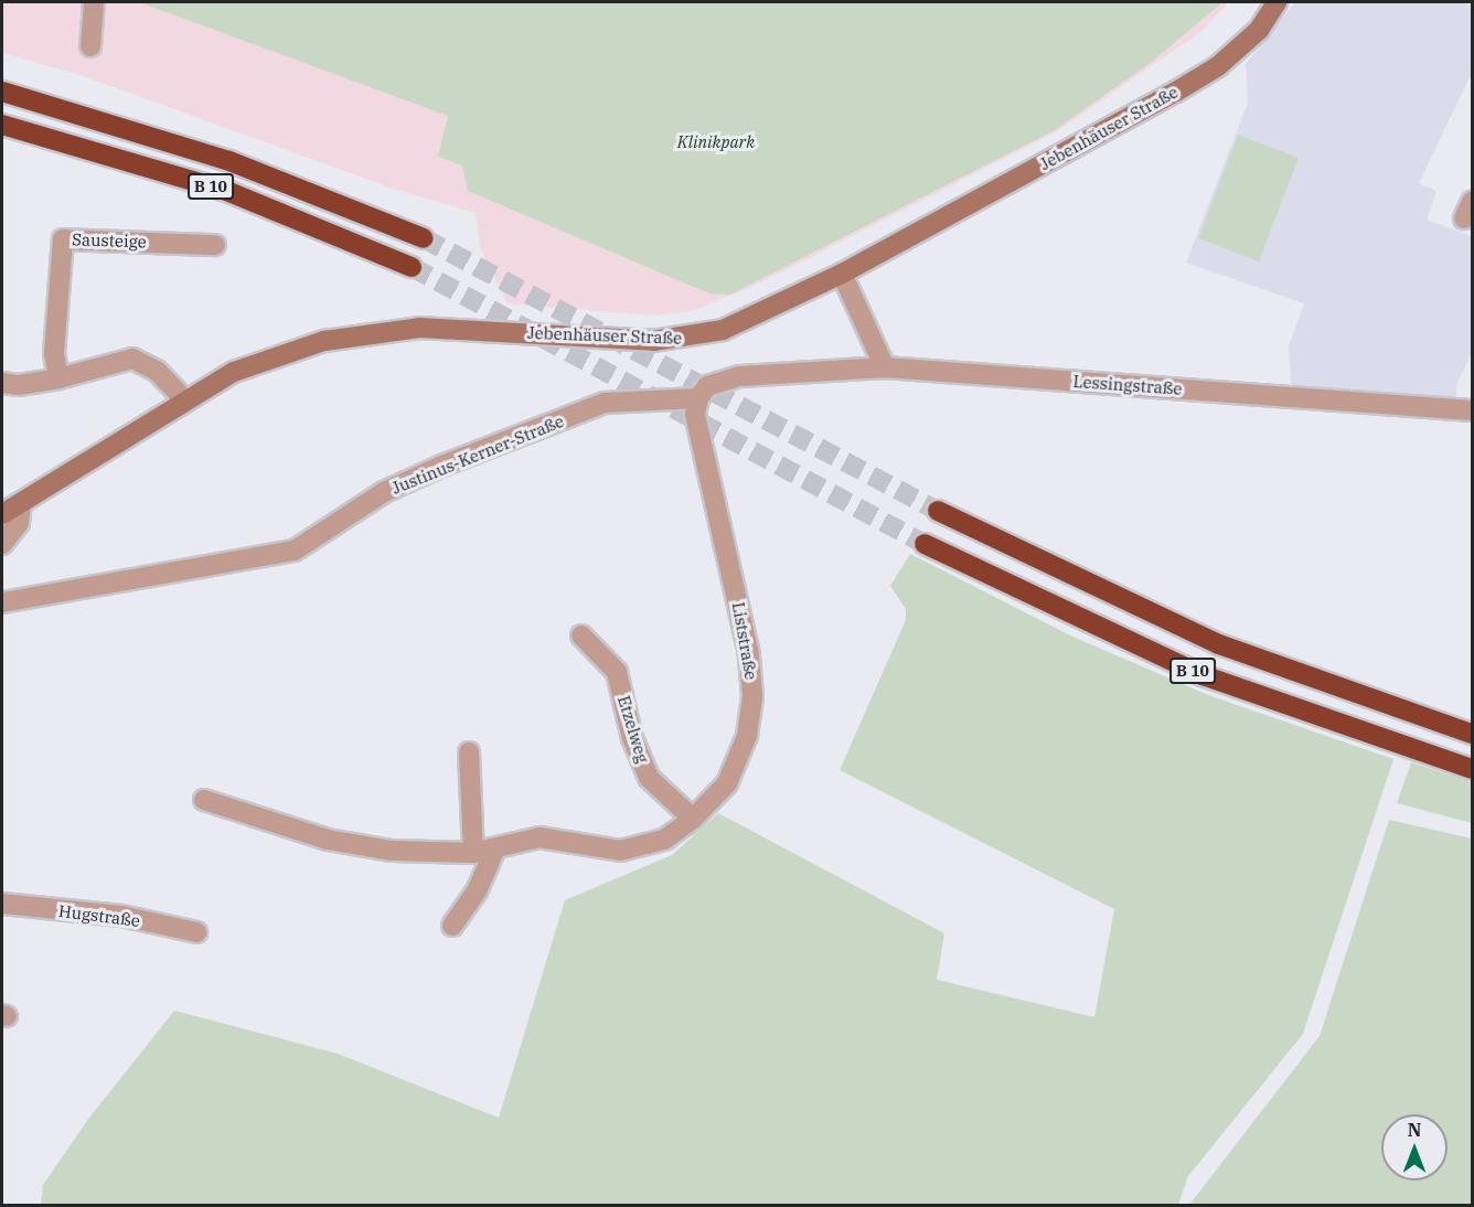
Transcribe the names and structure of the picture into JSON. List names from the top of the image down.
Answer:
{
  "streets": {
    "highway": ["B 10"],
    "main road": ["Jebenhäuser Straße"],
    "street": [
      "Sausteige",
      "Lessingstraße",
      "Justinus-Kerner-Straße",
      "Liststraße",
      "Etzelweg",
      "Hugstraße"
    ]
  },
  "crossings": [
    ["Lessingstraße", "Justinus-Kerner-Straße"],
    ["Justinus-Kerner-Straße", "Liststraße"],
    ["Liststraße", "Etzelweg"]
  ],
  "parks": ["Klinikpark"],
  "north": "top"
}
